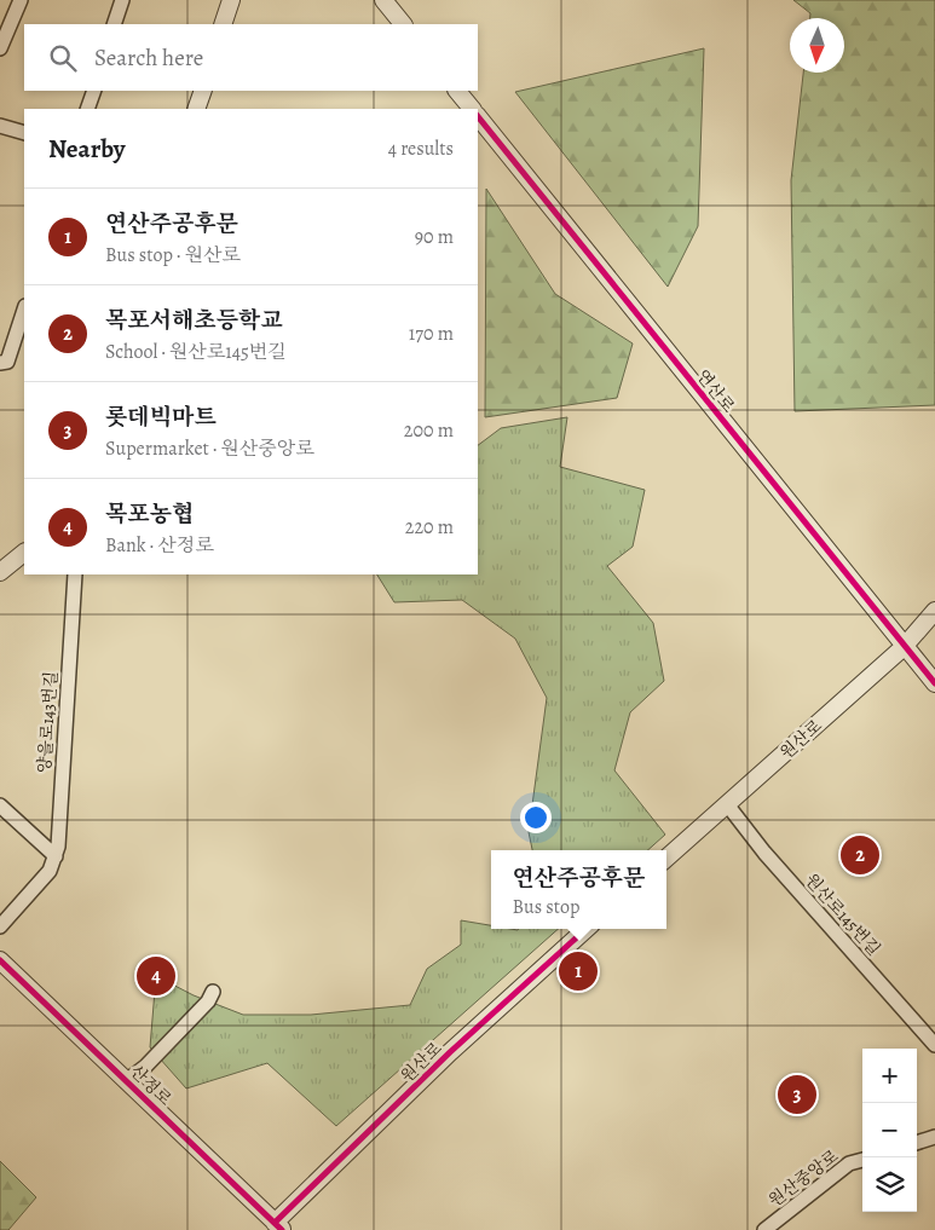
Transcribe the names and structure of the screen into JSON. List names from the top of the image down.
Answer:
{
  "streets": {
    "street": [
      "연산로",
      "양을로143번길",
      "원산로",
      "원산로145번길",
      "산정로",
      "원산중앙로"
    ]
  },
  "crossings": [
    ["연산로", "원산로"],
    ["원산로", "원산로145번길"],
    ["원산로", "산정로"]
  ],
  "north": "bottom",
  "page": {
    "search": "Search here",
    "heading": ["Nearby", "4 results"],
    "list": [
      {
        "mark": "1",
        "name": "연산주공후문",
        "note": "Bus stop · 원산로",
        "value": "90 m"
      },
      {
        "mark": "2",
        "name": "목포서해초등학교",
        "note": "School · 원산로145번길",
        "value": "170 m"
      },
      {
        "mark": "3",
        "name": "롯데빅마트",
        "note": "Supermarket · 원산중앙로",
        "value": "200 m"
      },
      {
        "mark": "4",
        "name": "목포농협",
        "note": "Bank · 산정로",
        "value": "220 m"
      }
    ],
    "pins": [
      "2",
      "1",
      "4",
      "3"
    ],
    "popup": ["연산주공후문", "Bus stop"],
    "map_buttons": ["+", "−"]
  }
}
